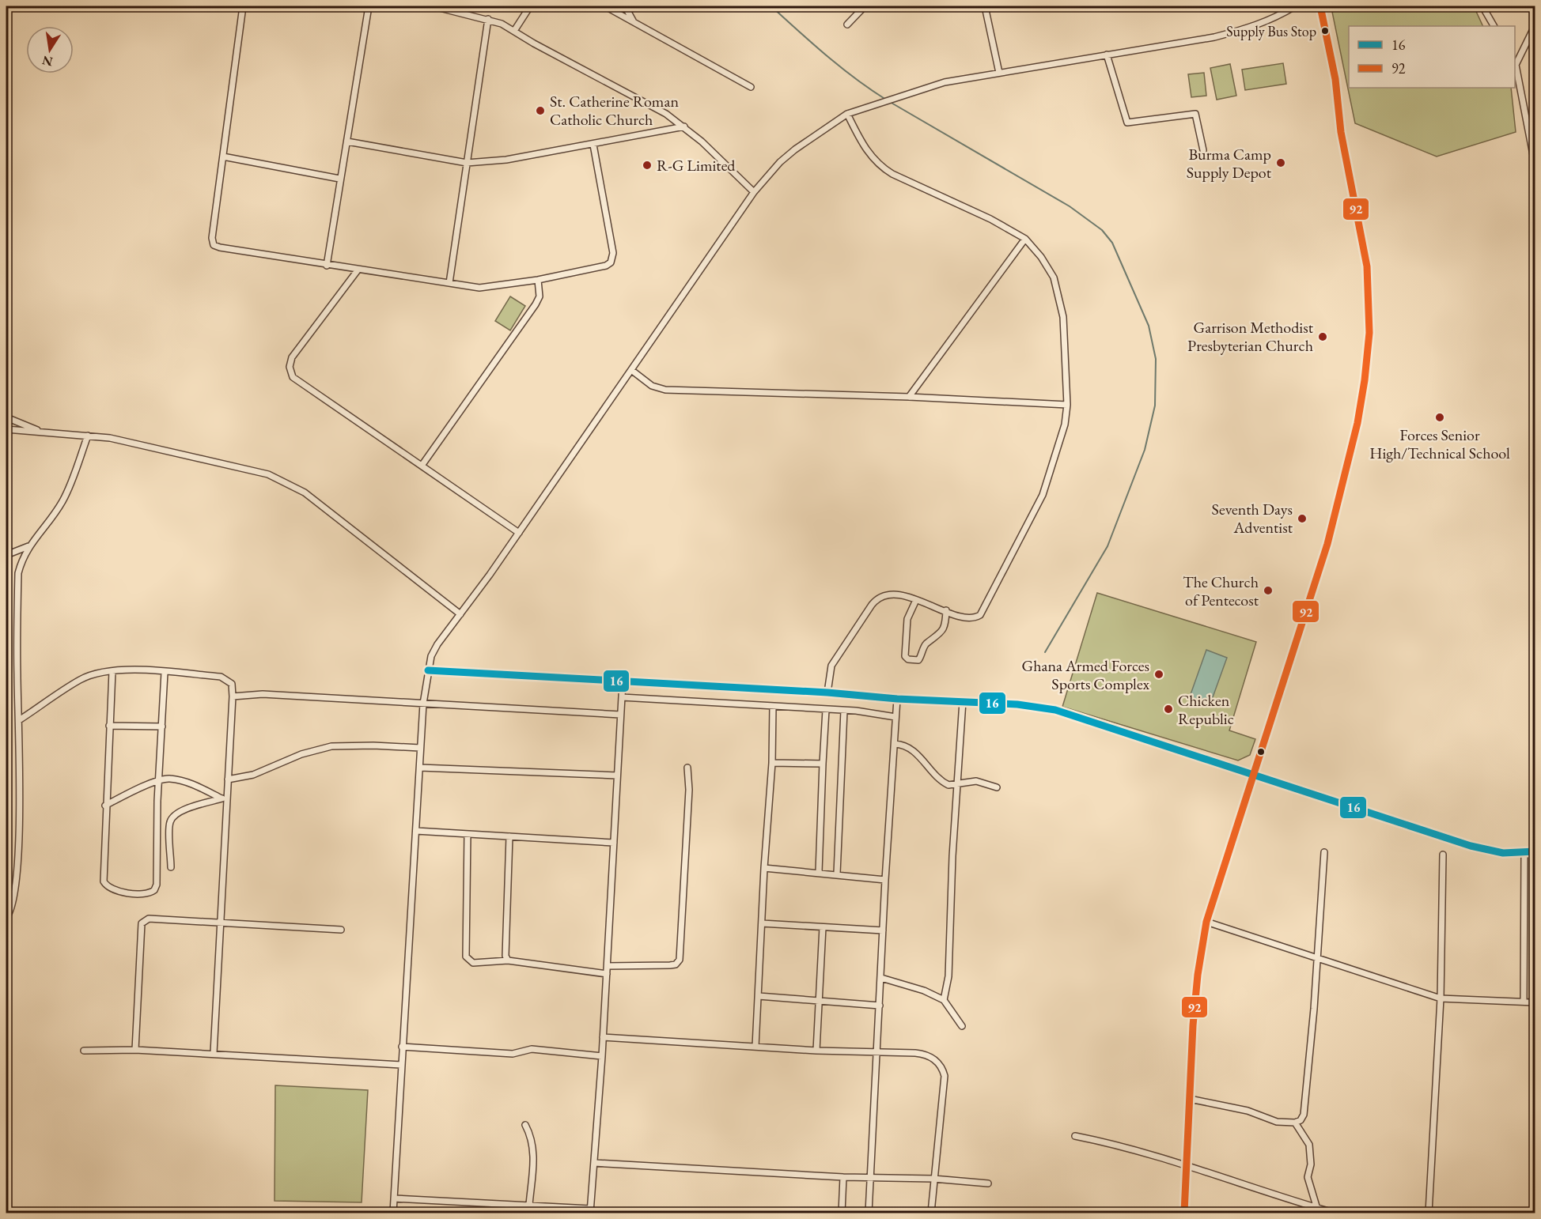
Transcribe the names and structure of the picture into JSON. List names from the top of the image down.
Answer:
{
  "places": [
    "Supply Bus Stop",
    "St. Catherine Roman Catholic Church",
    "Burma Camp Supply Depot",
    "R-G Limited",
    "Garrison Methodist Presbyterian Church",
    "Forces Senior High/Technical School",
    "Seventh Days Adventist",
    "The Church of Pentecost",
    "Ghana Armed Forces Sports Complex",
    "Chicken Republic"
  ],
  "lines": ["transit line 92", "transit line 16"],
  "legend": ["16", "92"],
  "north": "bottom"
}
